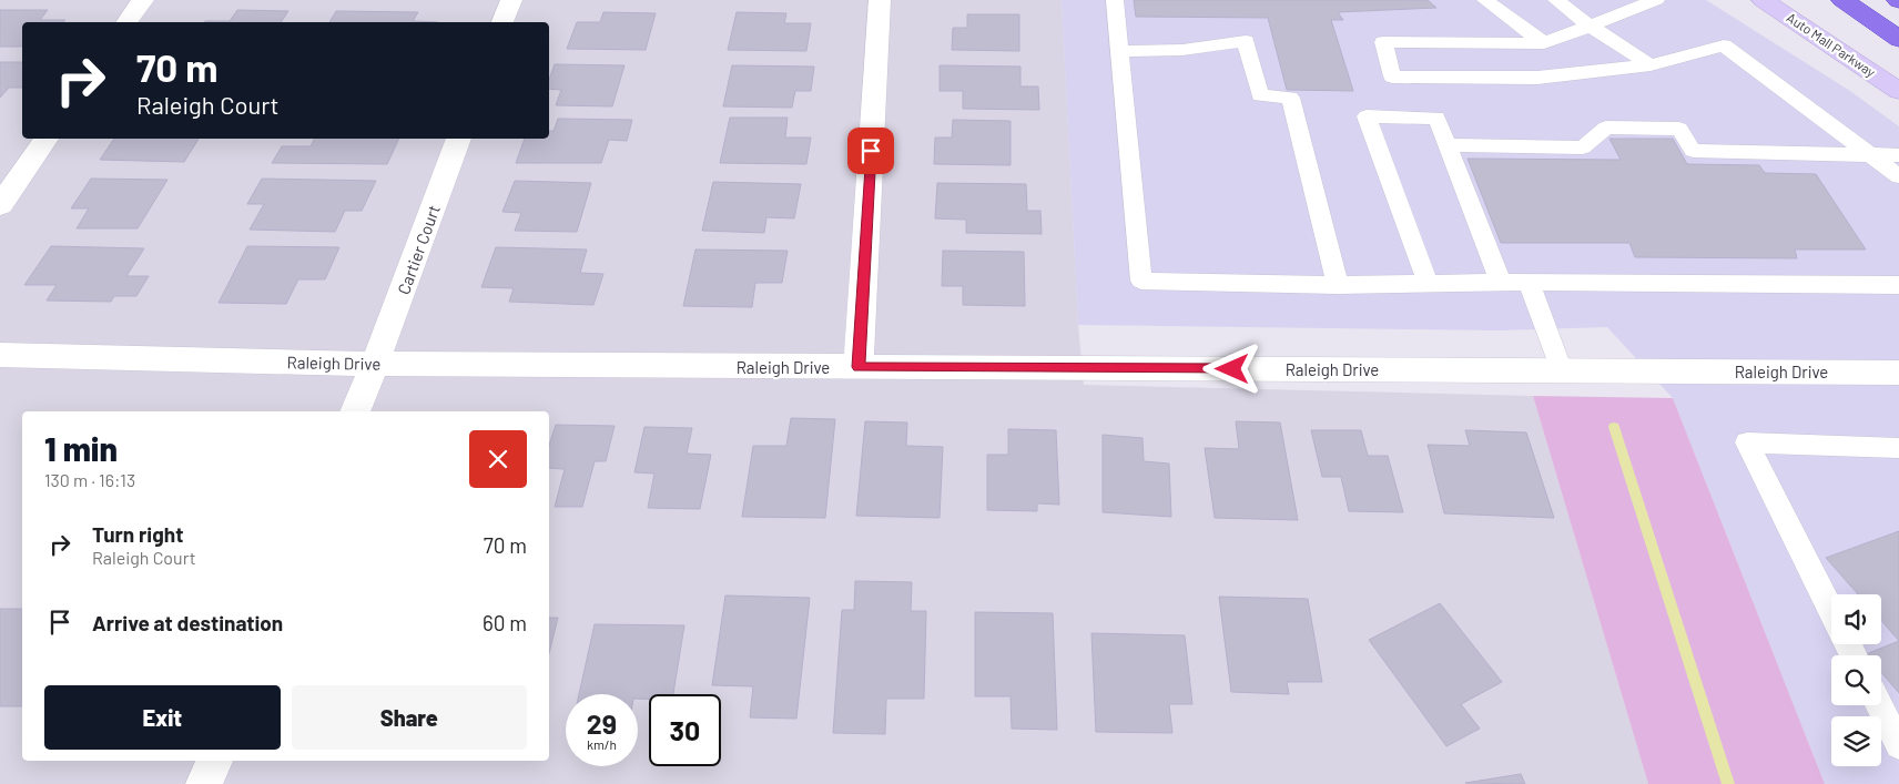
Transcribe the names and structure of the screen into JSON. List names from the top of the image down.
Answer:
{
  "streets": {
    "street": ["Auto Mall Parkway", "Cartier Court", "Raleigh Drive"]
  },
  "crossings": [
    ["Cartier Court", "Raleigh Drive"]
  ],
  "page": {
    "turn": ["70 m", "Raleigh Court"],
    "heading": ["1 min", "130 m · 16:13"],
    "list": [
      {
        "name": "Turn right",
        "note": "Raleigh Court",
        "value": "70 m"
      },
      {
        "name": "Arrive at destination",
        "value": "60 m"
      }
    ],
    "buttons": ["Exit", "Share"],
    "speed": "29 km/h",
    "limit": "30"
  }
}
